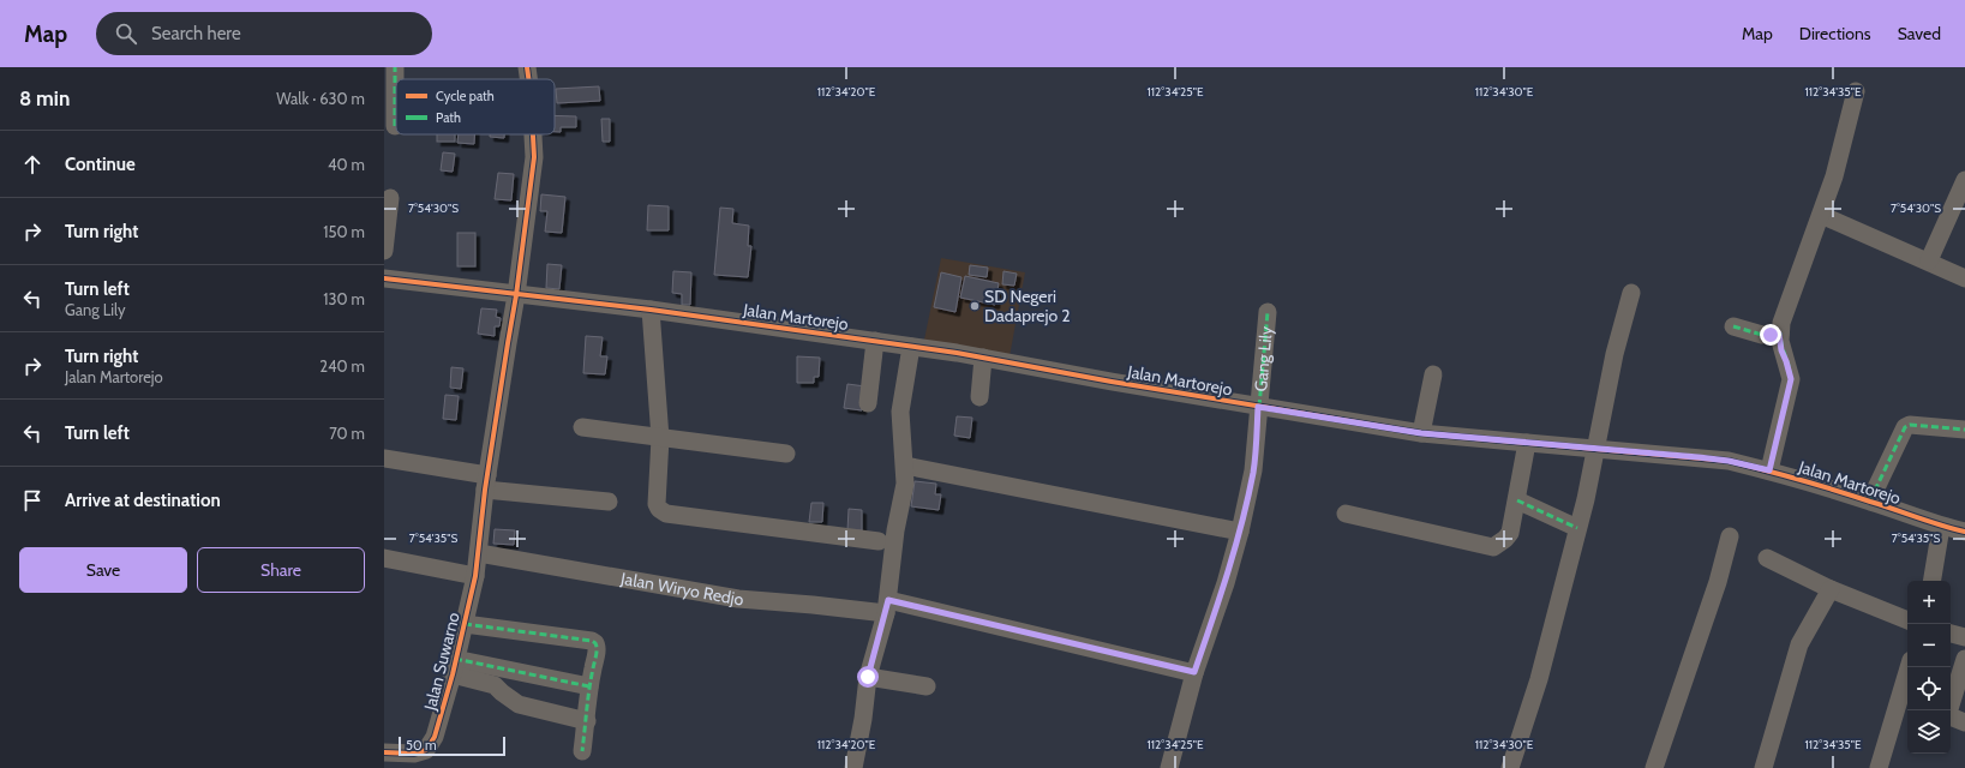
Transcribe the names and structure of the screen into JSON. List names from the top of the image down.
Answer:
{
  "streets": {
    "street": [
      "Jalan Martorejo",
      "Gang Lily",
      "Jalan Wiryo Redjo",
      "Jalan Suwarno"
    ]
  },
  "crossings": [
    ["Jalan Martorejo", "Gang Lily"],
    ["Jalan Martorejo", "Jalan Suwarno"],
    ["Gang Lily", "Jalan Wiryo Redjo"],
    ["Jalan Wiryo Redjo", "Jalan Suwarno"]
  ],
  "places": ["SD Negeri Dadaprejo 2"],
  "legend": ["Cycle path", "Path"],
  "scale_bar": "50 m",
  "page": {
    "header": "Map",
    "search": "Search here",
    "nav": ["Map", "Directions", "Saved"],
    "heading": ["8 min", "Walk · 630 m"],
    "list": [
      ["Continue", "40 m"],
      ["Turn right", "150 m"],
      ["Turn left", "Gang Lily", "130 m"],
      ["Turn right", "Jalan Martorejo", "240 m"],
      ["Turn left", "70 m"],
      "Arrive at destination"
    ],
    "buttons": ["Save", "Share"],
    "map_buttons": ["+", "−"],
    "scale": "50 m"
  },
  "coordinates": [
    "112°34'20\"E",
    "112°34'25\"E",
    "112°34'30\"E",
    "112°34'35\"E",
    "7°54'30\"S",
    "7°54'35\"S"
  ]
}
